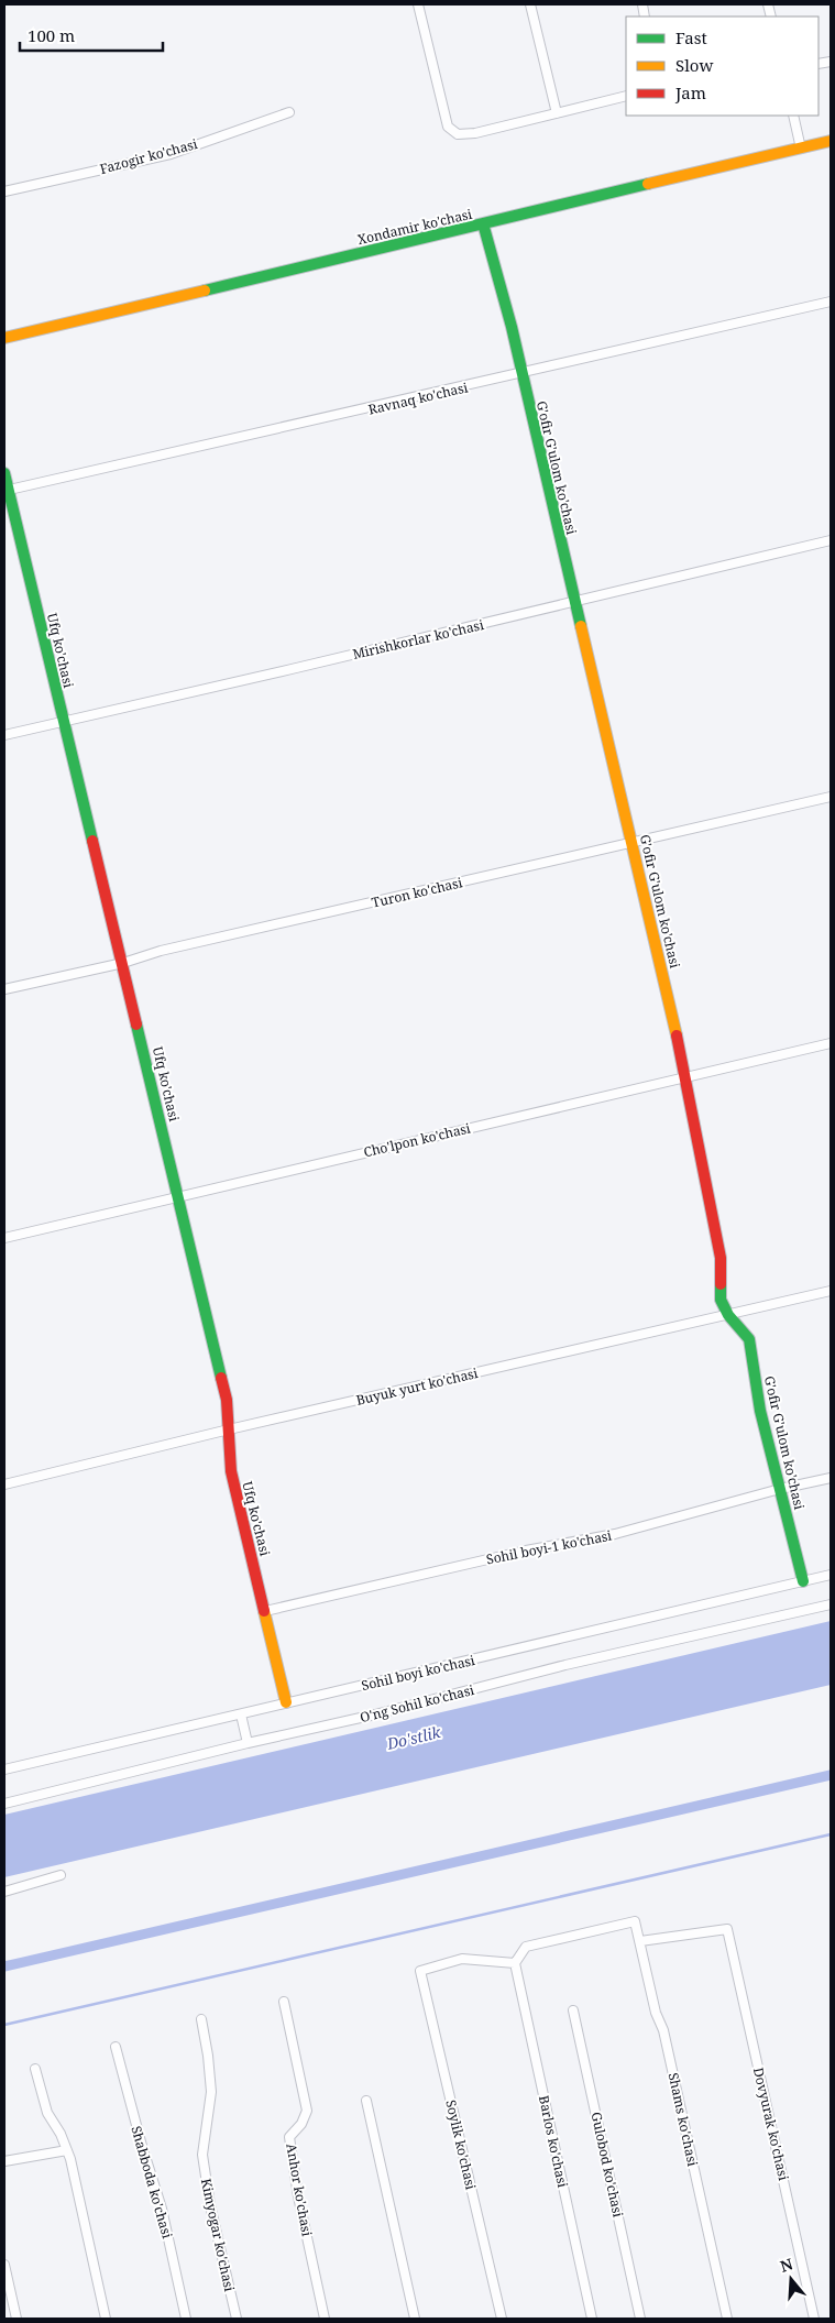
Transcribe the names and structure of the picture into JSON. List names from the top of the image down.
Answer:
{
  "streets": {
    "street": [
      "Fazogir ko'chasi",
      "Xondamir ko'chasi",
      "Ravnaq ko'chasi",
      "G'ofir G'ulom ko'chasi",
      "Mirishkorlar ko'chasi",
      "Ufq ko'chasi",
      "Turon ko'chasi",
      "Cho'lpon ko'chasi",
      "Buyuk yurt ko'chasi",
      "Sohil boyi-1 ko'chasi",
      "Sohil boyi ko'chasi",
      "O'ng Sohil ko'chasi",
      "Shams ko'chasi",
      "Dovyurak ko'chasi",
      "Barlos ko'chasi",
      "Soylik ko'chasi",
      "Gulobod ko'chasi",
      "Shabboda ko'chasi",
      "Anhor ko'chasi",
      "Kimyogar ko'chasi"
    ]
  },
  "crossings": [
    ["Xondamir ko'chasi", "G'ofir G'ulom ko'chasi"],
    ["Ravnaq ko'chasi", "G'ofir G'ulom ko'chasi"],
    ["Ravnaq ko'chasi", "Ufq ko'chasi"],
    ["G'ofir G'ulom ko'chasi", "Mirishkorlar ko'chasi"],
    ["G'ofir G'ulom ko'chasi", "Turon ko'chasi"],
    ["G'ofir G'ulom ko'chasi", "Cho'lpon ko'chasi"],
    ["G'ofir G'ulom ko'chasi", "Buyuk yurt ko'chasi"],
    ["G'ofir G'ulom ko'chasi", "Sohil boyi-1 ko'chasi"],
    ["G'ofir G'ulom ko'chasi", "Sohil boyi ko'chasi"],
    ["Mirishkorlar ko'chasi", "Ufq ko'chasi"],
    ["Ufq ko'chasi", "Turon ko'chasi"],
    ["Ufq ko'chasi", "Cho'lpon ko'chasi"],
    ["Ufq ko'chasi", "Buyuk yurt ko'chasi"],
    ["Ufq ko'chasi", "Sohil boyi-1 ko'chasi"],
    ["Ufq ko'chasi", "Sohil boyi ko'chasi"],
    ["Shams ko'chasi", "Dovyurak ko'chasi"],
    ["Shams ko'chasi", "Barlos ko'chasi"],
    ["Shams ko'chasi", "Soylik ko'chasi"],
    ["Barlos ko'chasi", "Soylik ko'chasi"]
  ],
  "water": ["Do'stlik"],
  "legend": ["Fast", "Slow", "Jam"],
  "scale_bar": "100 m",
  "north": "top"
}
